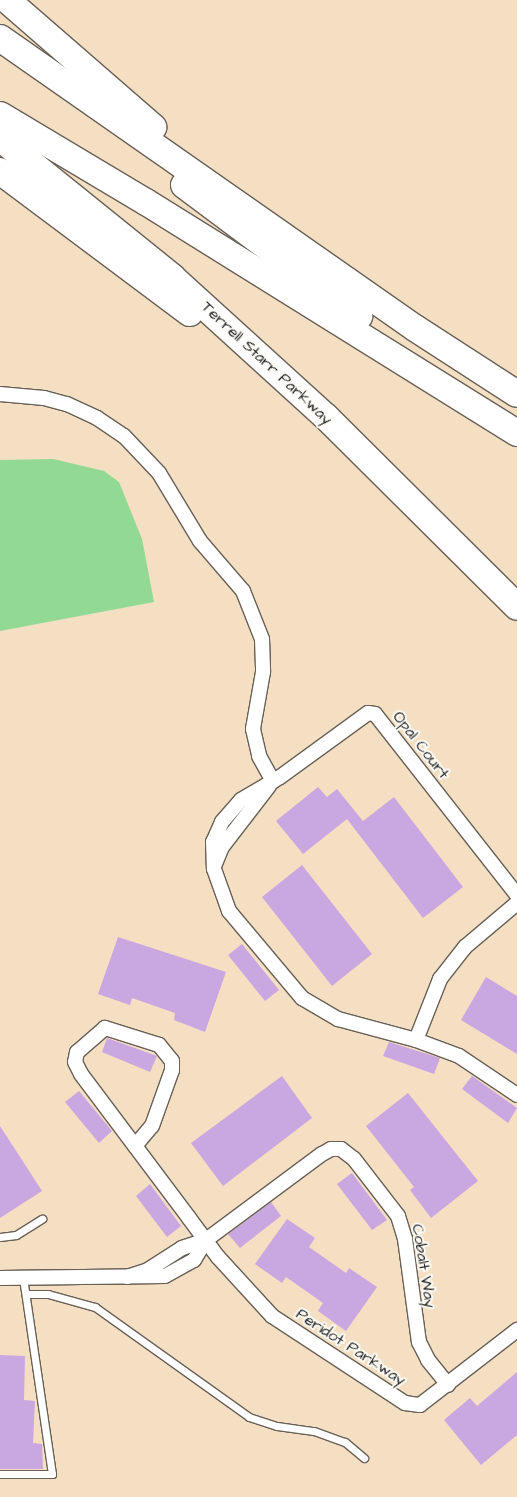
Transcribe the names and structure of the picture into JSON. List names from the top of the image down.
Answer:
{
  "streets": {
    "highway": ["Terrell Starr Parkway"],
    "street": ["Opal Court", "Cobalt Way", "Peridot Parkway"]
  },
  "crossings": [
    ["Cobalt Way", "Peridot Parkway"]
  ]
}
